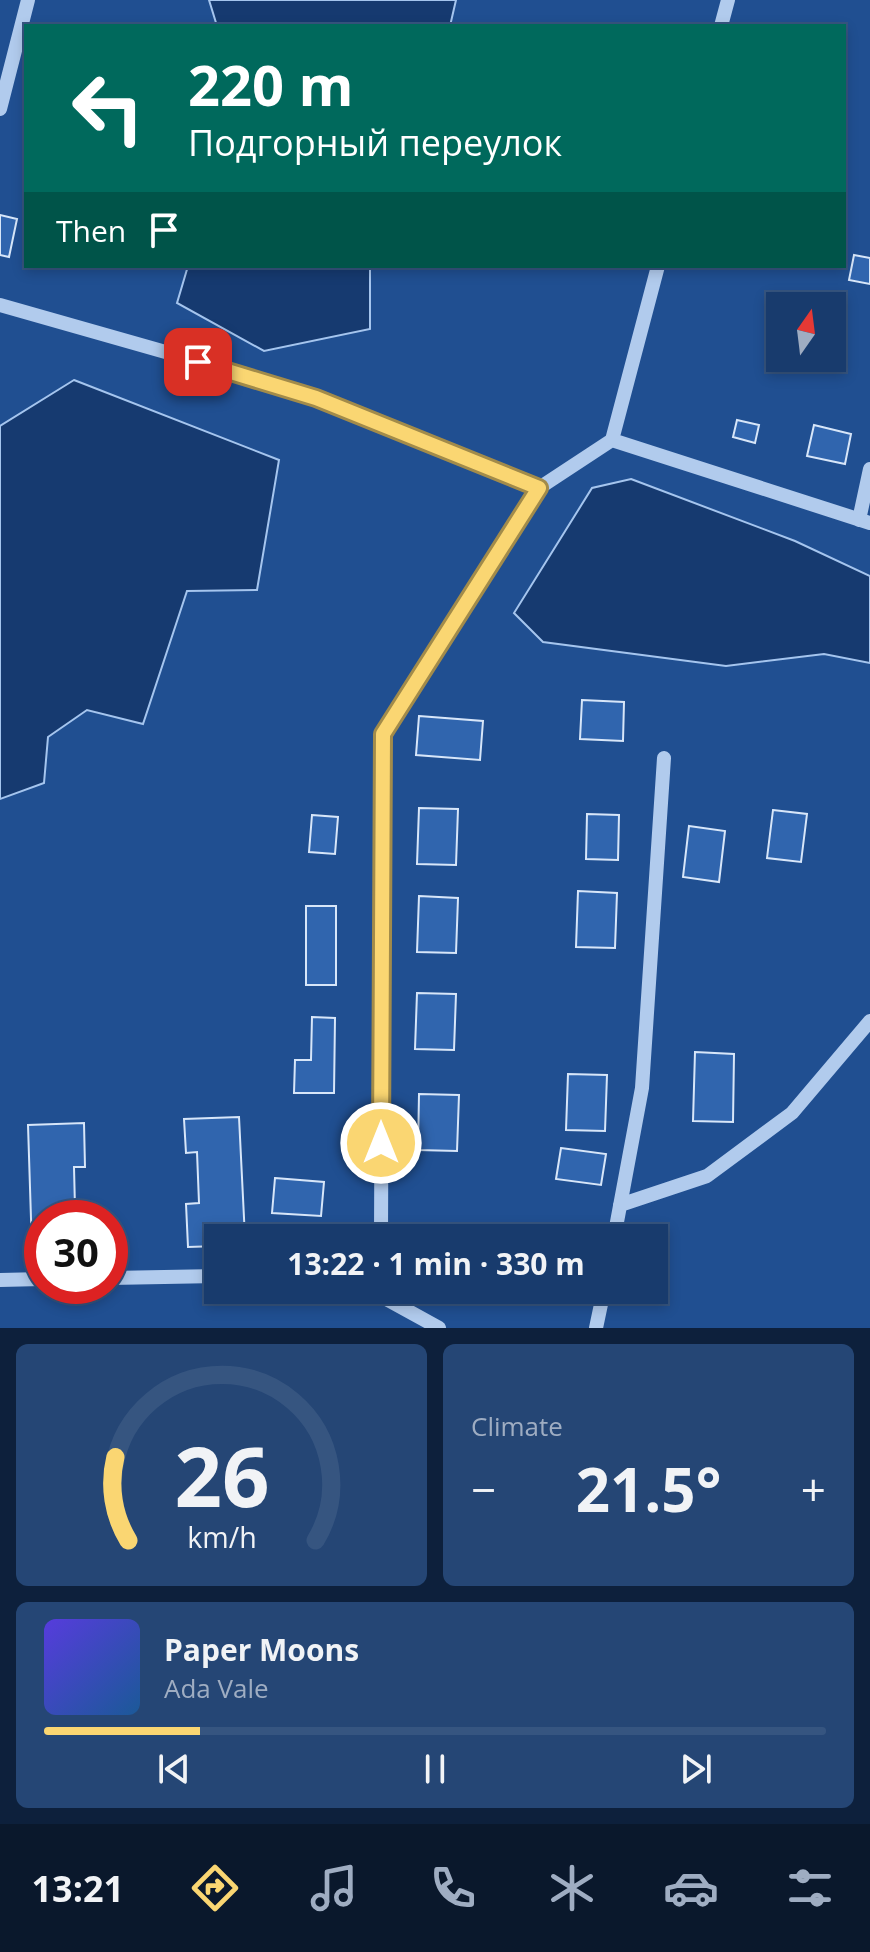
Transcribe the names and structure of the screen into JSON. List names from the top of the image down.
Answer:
{
  "north": "top",
  "page": {
    "turn": ["220 m", "Подгорный переулок"],
    "then": "Then",
    "limit": "30",
    "trip": "13:22 · 1 min · 330 m",
    "tile": "Climate",
    "heat": ["−", "21.5°", "+"],
    "song": ["Paper Moons", "Ada Vale"],
    "tabs": "13:21",
    "gauge": ["26", "km/h"]
  }
}
